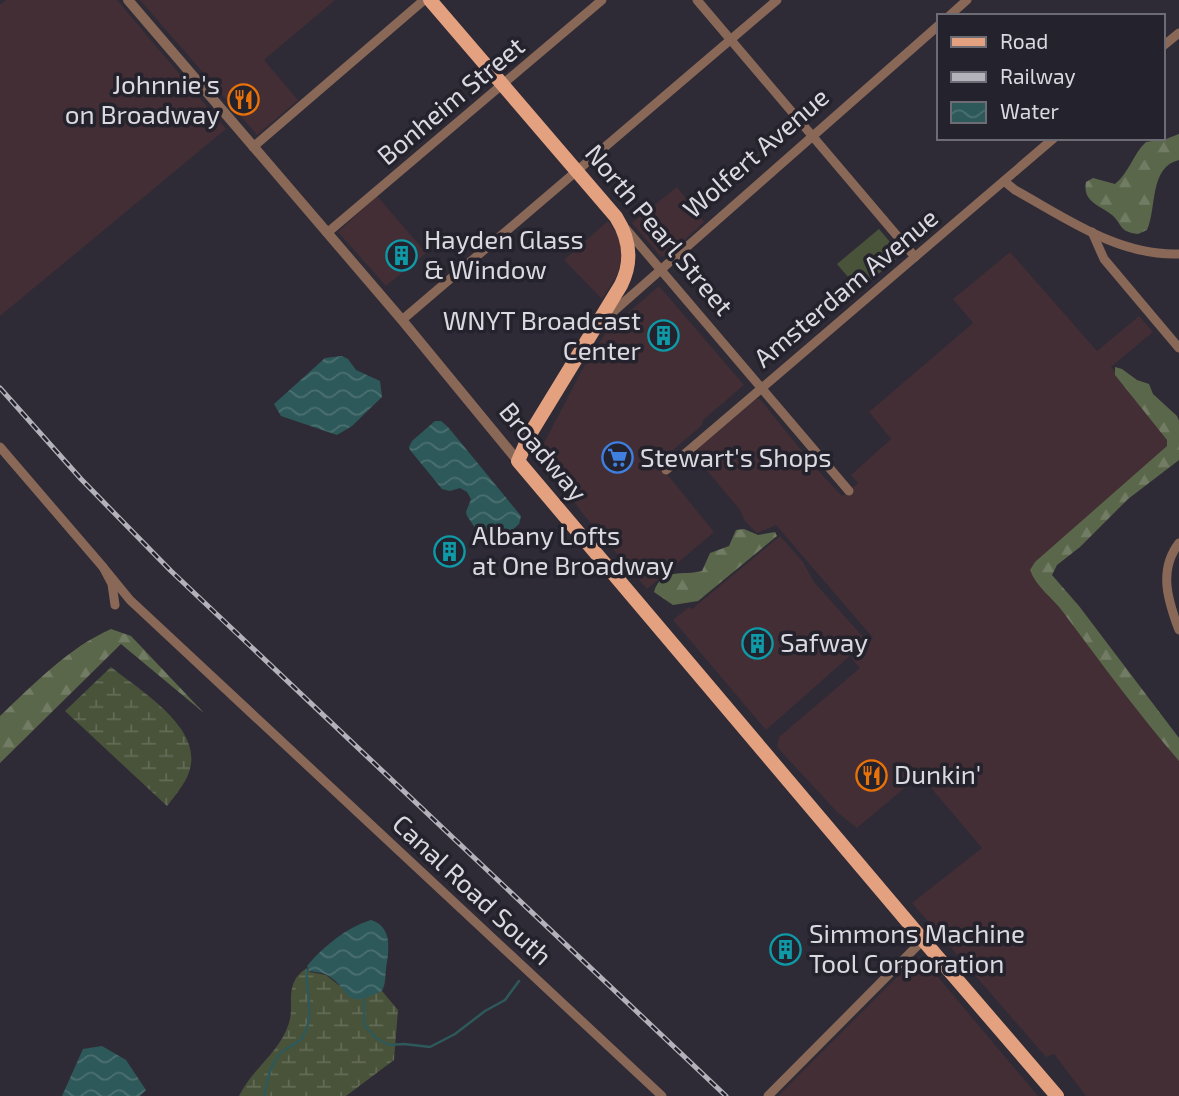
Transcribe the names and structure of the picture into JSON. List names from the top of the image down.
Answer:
{
  "streets": {
    "main road": ["Wolfert Avenue", "North Pearl Street", "Broadway"],
    "street": ["Bonheim Street", "Amsterdam Avenue", "Canal Road South"]
  },
  "crossings": [
    ["Bonheim Street", "North Pearl Street"],
    ["Bonheim Street", "Broadway"],
    ["Wolfert Avenue", "North Pearl Street"],
    ["Wolfert Avenue", "Broadway"],
    ["North Pearl Street", "Amsterdam Avenue"]
  ],
  "places": {
    "restaurant": ["Johnnie's on Broadway", "Dunkin'"],
    "building": [
      "Hayden Glass & Window",
      "WNYT Broadcast Center",
      "Albany Lofts at One Broadway",
      "Safway",
      "Simmons Machine Tool Corporation"
    ],
    "supermarket": ["Stewart's Shops"]
  },
  "legend": ["Road", "Railway", "Water"]
}
